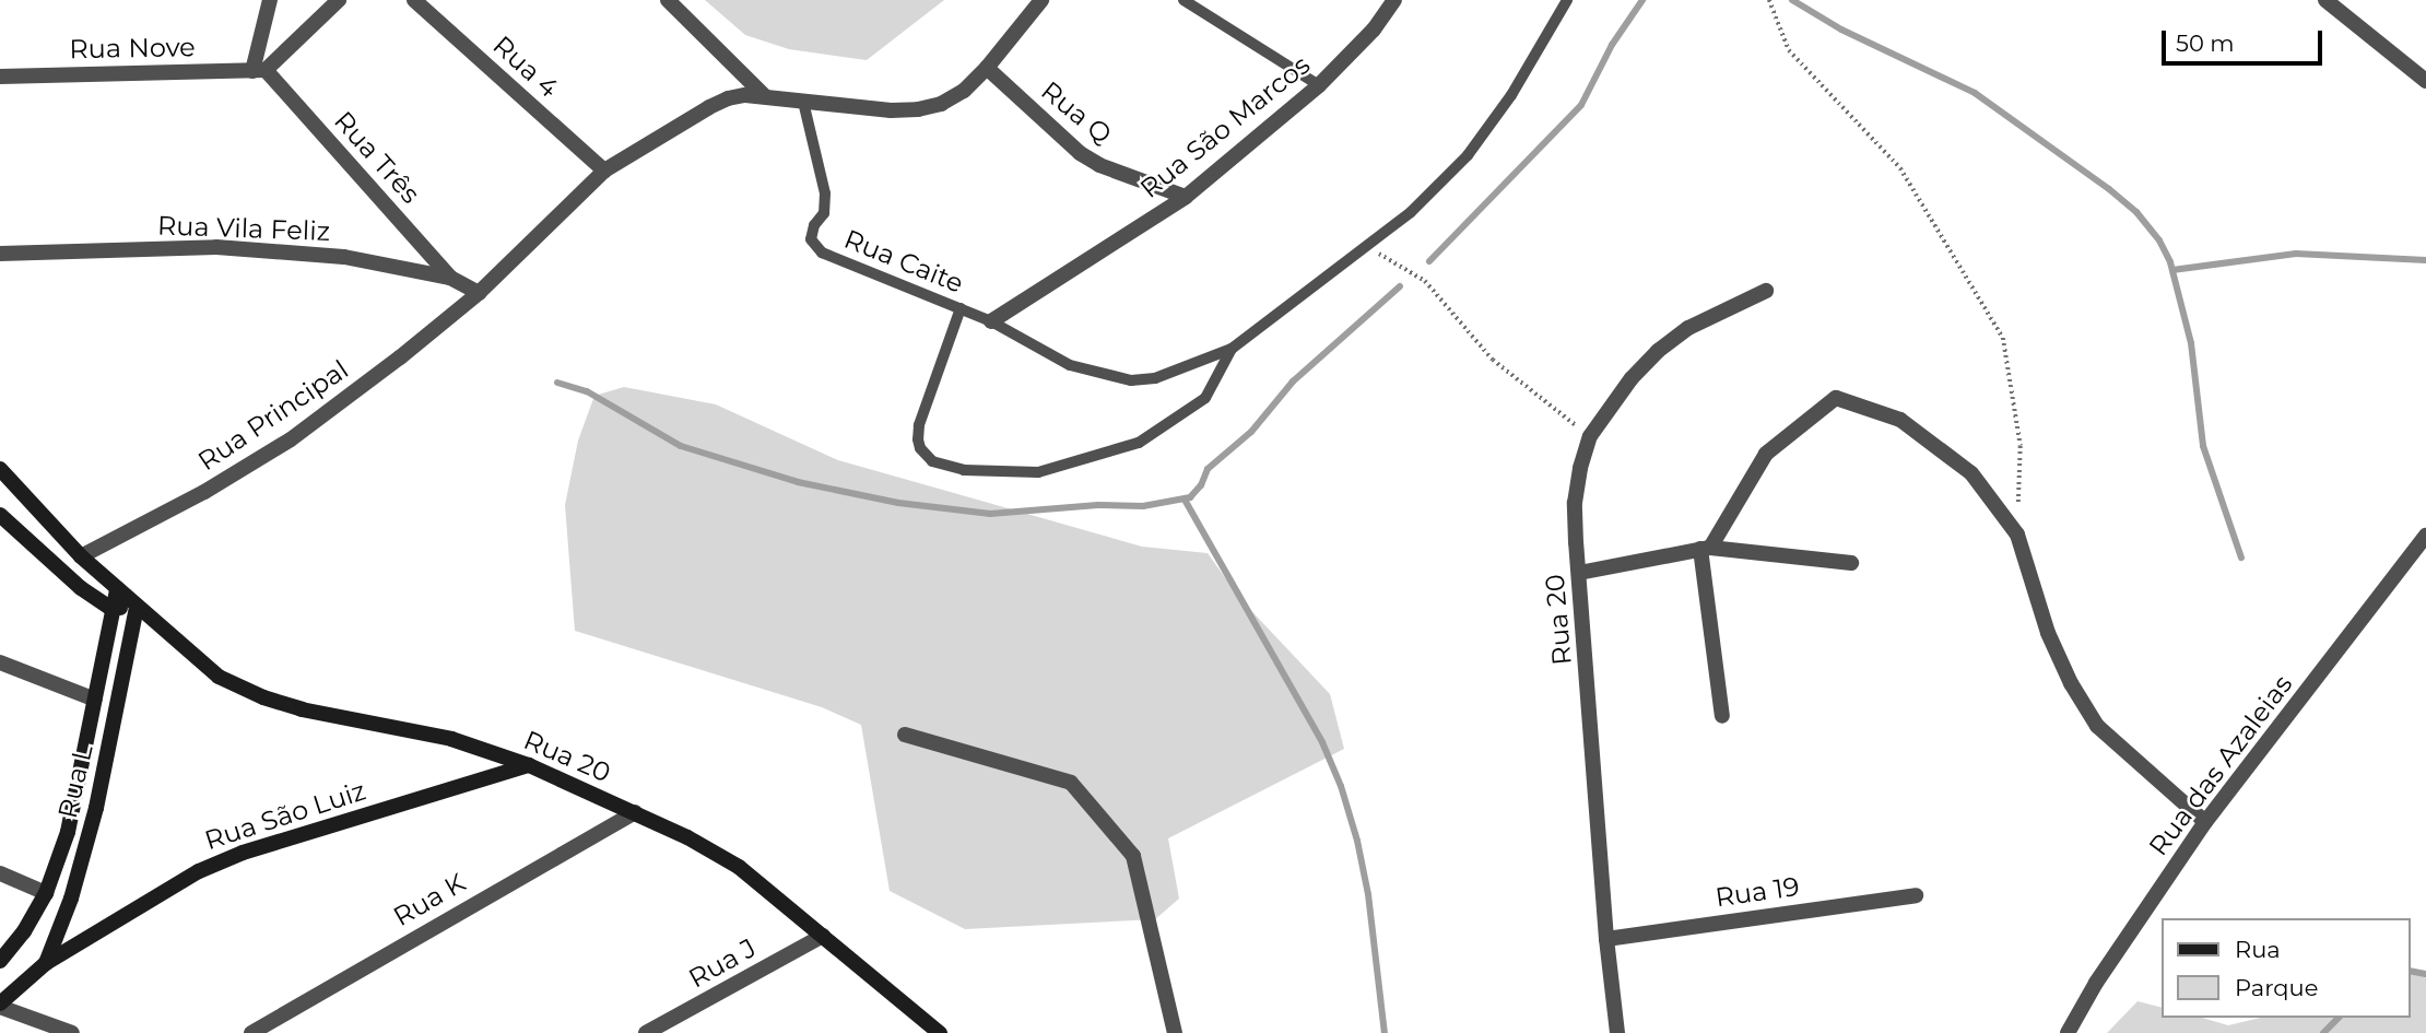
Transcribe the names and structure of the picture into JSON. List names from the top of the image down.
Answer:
{
  "streets": {
    "street": [
      "Rua Nove",
      "Rua 4",
      "Rua Q",
      "Rua São Marcos",
      "Rua Três",
      "Rua Vila Feliz",
      "Rua Principal",
      "Rua 20",
      "Rua das Azaleias",
      "Rua L",
      "Rua São Luiz",
      "Rua 19",
      "Rua K",
      "Rua J"
    ],
    "lane": ["Rua Caite"]
  },
  "crossings": [
    ["Rua Nove", "Rua Três"],
    ["Rua 4", "Rua Principal"],
    ["Rua Q", "Rua São Marcos"],
    ["Rua Q", "Rua Principal"],
    ["Rua São Marcos", "Rua Caite"],
    ["Rua Três", "Rua Vila Feliz"],
    ["Rua Vila Feliz", "Rua Principal"],
    ["Rua Caite", "Rua Principal"],
    ["Rua Principal", "Rua 20"],
    ["Rua 20", "Rua L"],
    ["Rua 20", "Rua São Luiz"],
    ["Rua 20", "Rua 19"],
    ["Rua 20", "Rua K"],
    ["Rua 20", "Rua J"],
    ["Rua L", "Rua São Luiz"]
  ],
  "legend": ["Rua", "Parque"],
  "scale_bar": "50 m"
}
